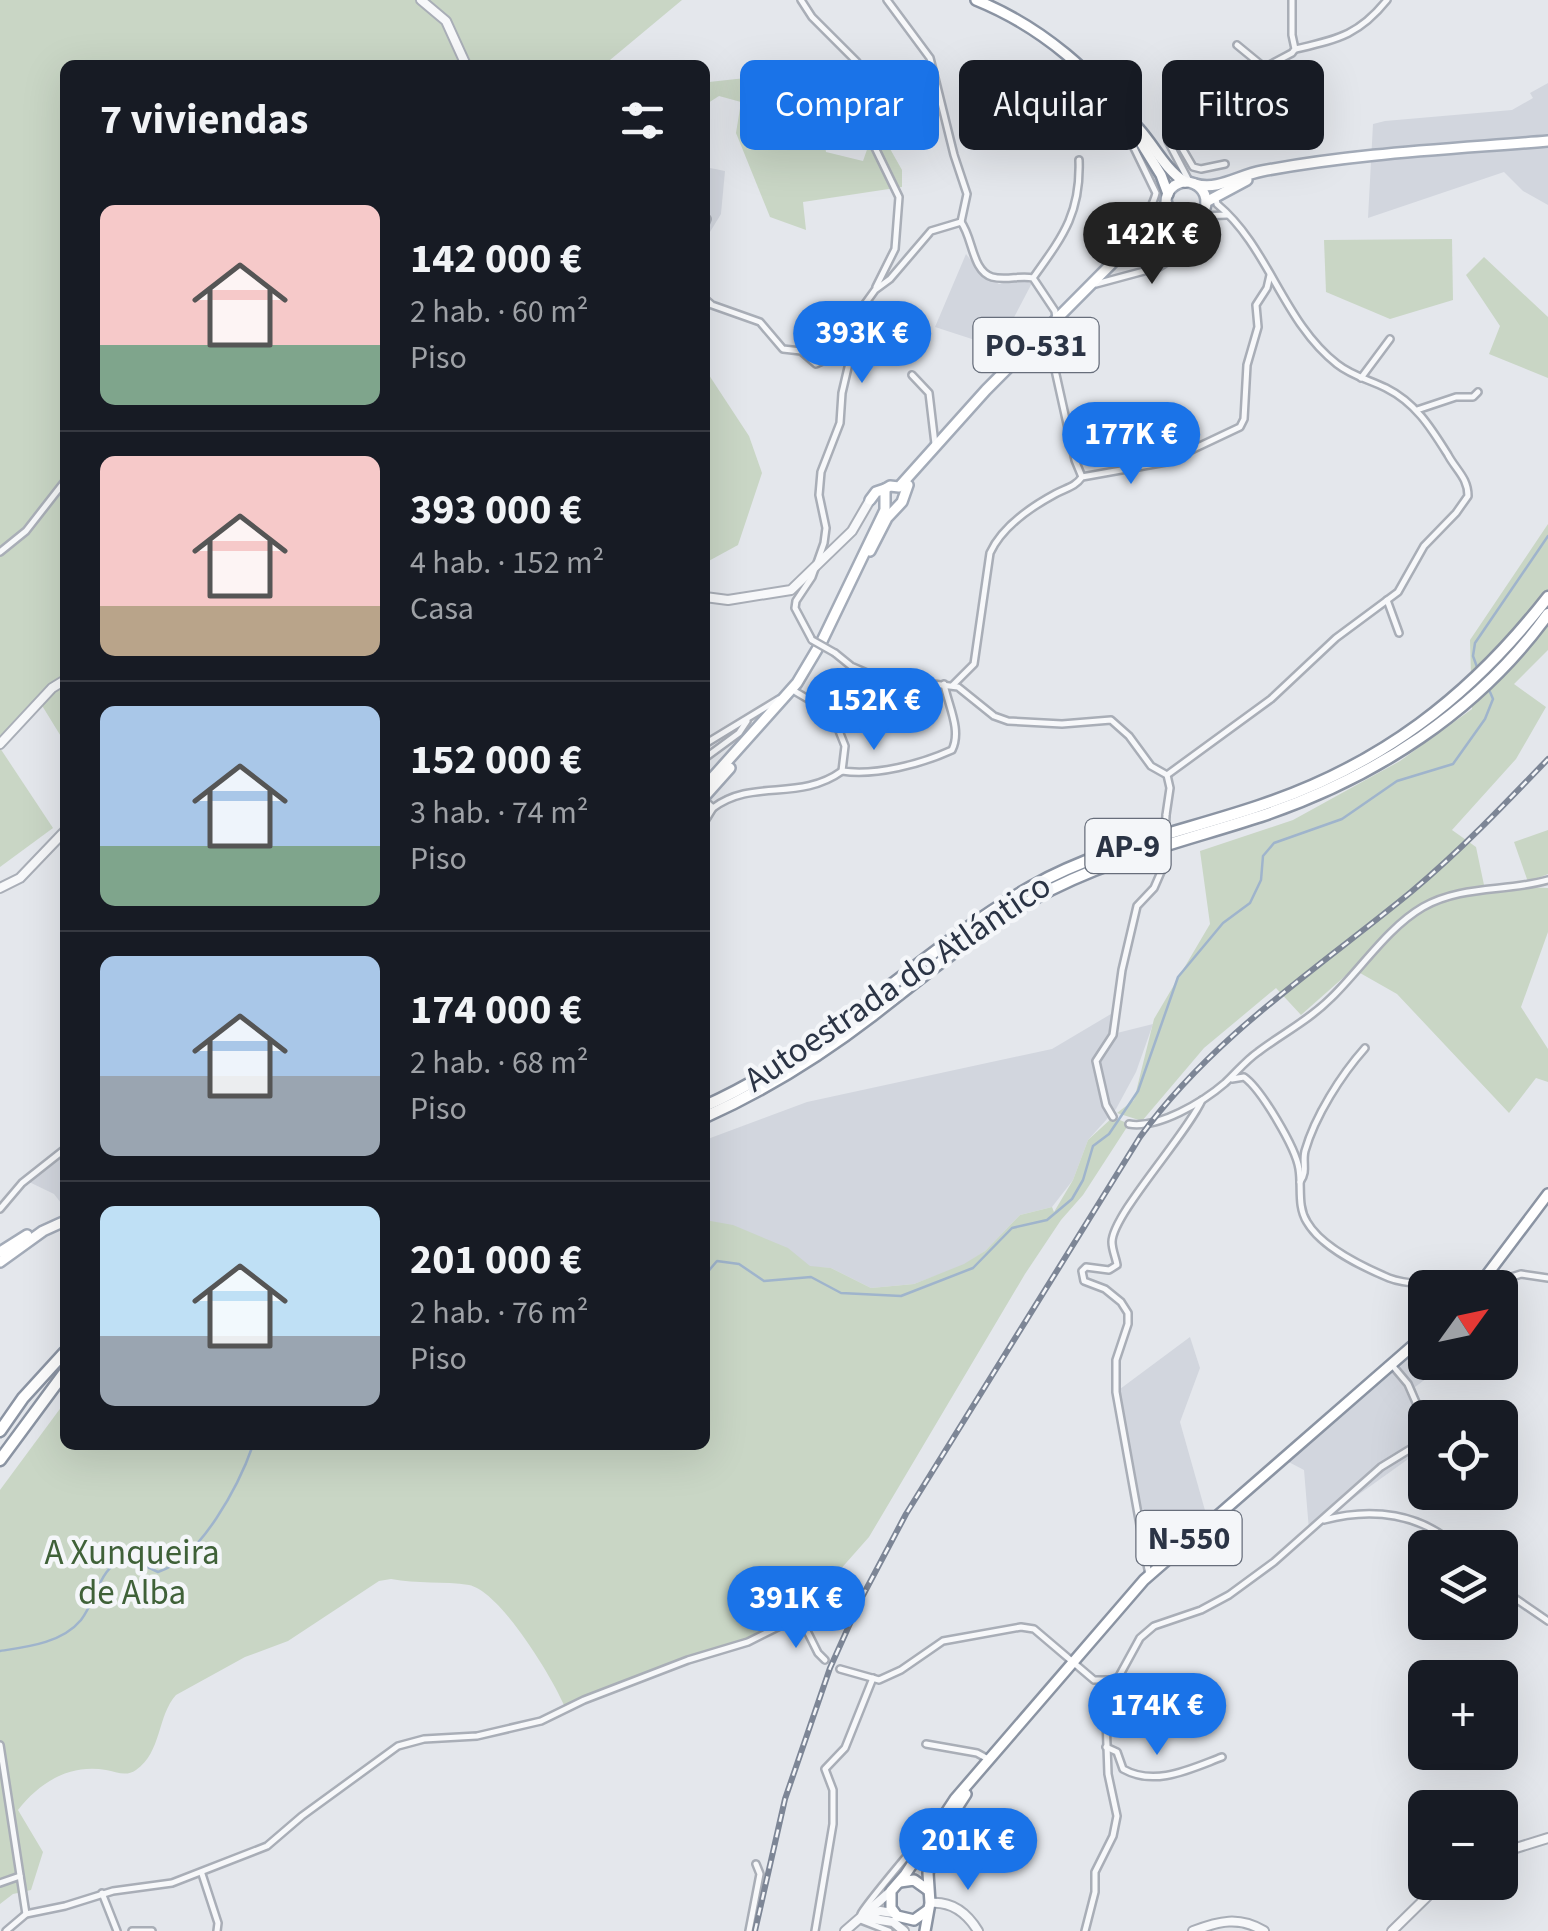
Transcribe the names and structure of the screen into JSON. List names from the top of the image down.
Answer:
{
  "streets": {
    "highway": ["AP-9", "Autoestrada do Atlántico"],
    "main road": ["PO-531", "N-550"]
  },
  "parks": ["A Xunqueira de Alba"],
  "north": "top right",
  "page": {
    "chip": ["Comprar", "Alquilar", "Filtros"],
    "heading": "7 viviendas",
    "list": [
      {
        "name": "142 000 €",
        "note": "2 hab. · 60 m² · Piso"
      },
      {
        "name": "393 000 €",
        "note": "4 hab. · 152 m² · Casa"
      },
      {
        "name": "152 000 €",
        "note": "3 hab. · 74 m² · Piso"
      },
      {
        "name": "174 000 €",
        "note": "2 hab. · 68 m² · Piso"
      },
      {
        "name": "201 000 €",
        "note": "2 hab. · 76 m² · Piso"
      }
    ],
    "price": [
      "142K €",
      "393K €",
      "177K €",
      "152K €",
      "391K €",
      "174K €",
      "201K €"
    ],
    "map_buttons": ["+", "−"]
  }
}
